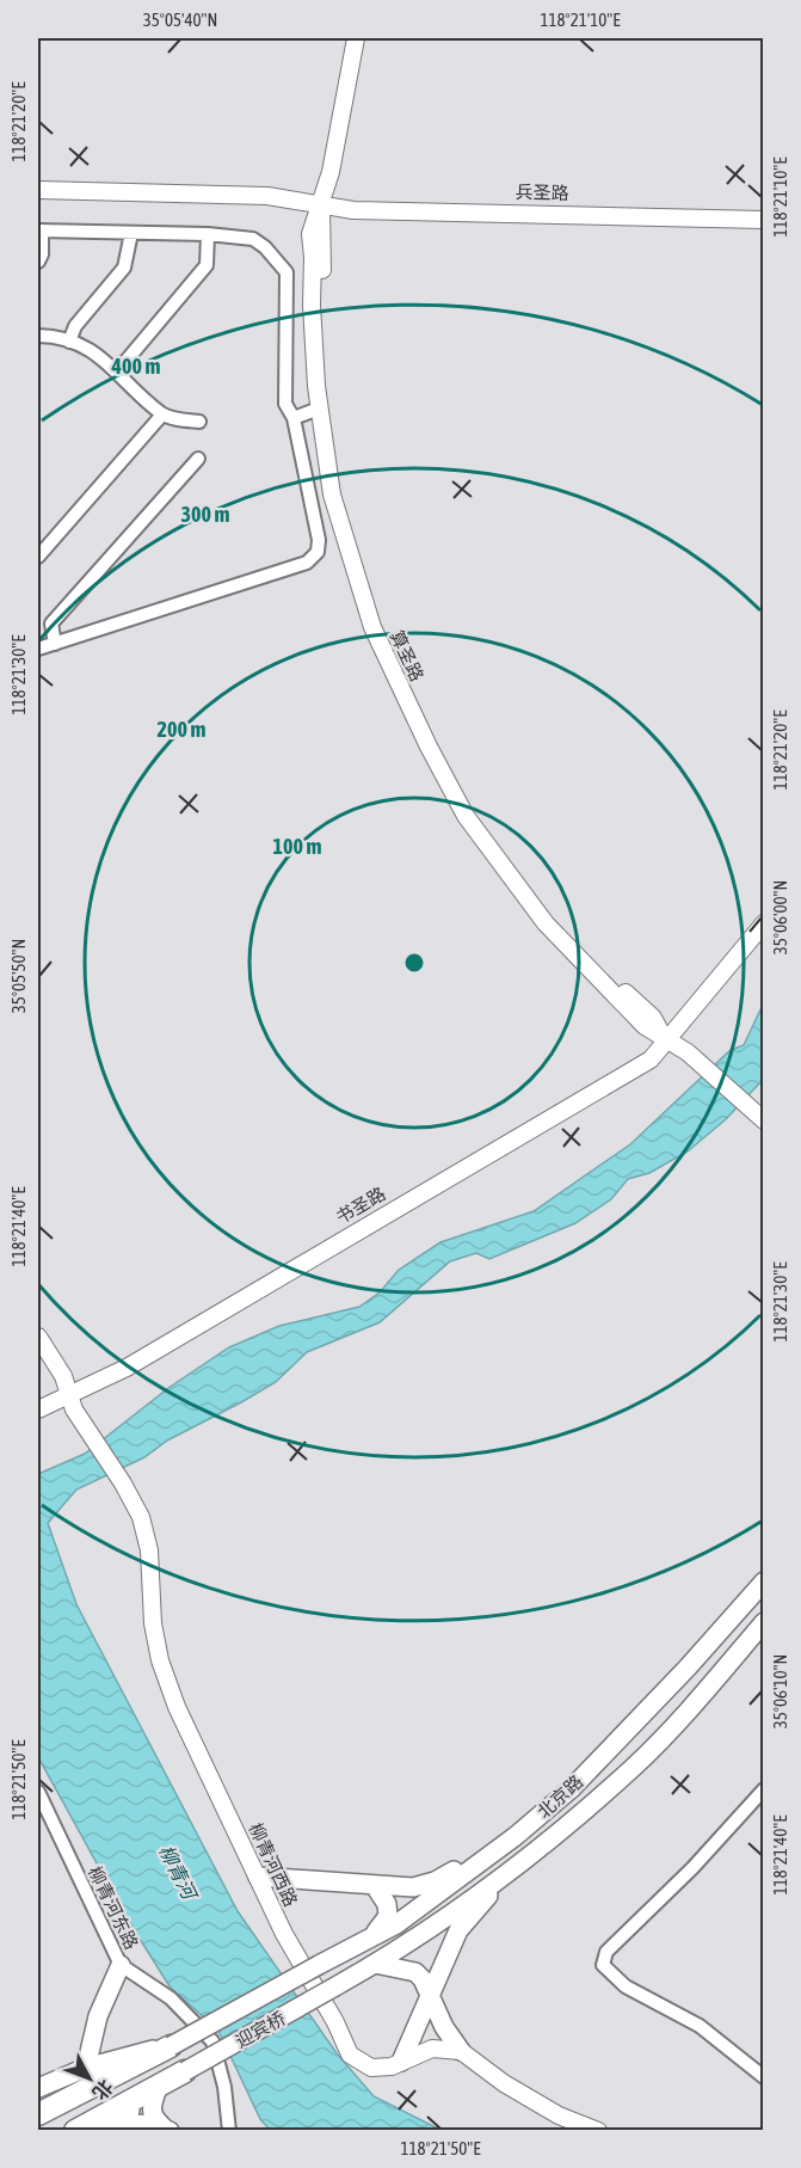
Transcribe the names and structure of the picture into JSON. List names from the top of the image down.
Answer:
{
  "streets": {
    "main road": [
      "兵圣路",
      "算圣路",
      "书圣路",
      "北京路",
      "柳青河西路",
      "迎宾桥"
    ],
    "street": ["柳青河东路"]
  },
  "crossings": [
    ["兵圣路", "算圣路"],
    ["算圣路", "书圣路"],
    ["书圣路", "柳青河西路"],
    ["北京路", "迎宾桥"]
  ],
  "water": ["柳青河"],
  "north": "bottom right",
  "coordinates": [
    "35°05'40\"N",
    "118°21'10\"E",
    "118°21'20\"E",
    "118°21'30\"E",
    "35°06'00\"N",
    "35°05'50\"N",
    "118°21'40\"E",
    "35°06'10\"N",
    "118°21'50\"E"
  ],
  "rings": [
    "400 m",
    "300 m",
    "200 m",
    "100 m"
  ]
}
